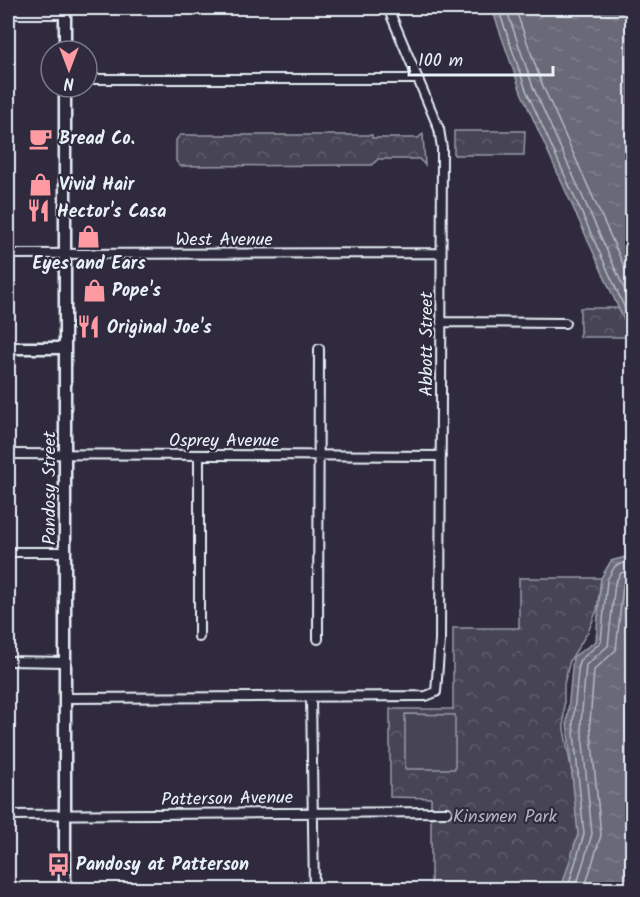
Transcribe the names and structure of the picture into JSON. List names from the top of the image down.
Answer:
{
  "streets": {
    "street": [
      "West Avenue",
      "Abbott Street",
      "Osprey Avenue",
      "Pandosy Street",
      "Patterson Avenue"
    ]
  },
  "crossings": [
    ["West Avenue", "Abbott Street"],
    ["West Avenue", "Pandosy Street"],
    ["Abbott Street", "Osprey Avenue"],
    ["Osprey Avenue", "Pandosy Street"],
    ["Pandosy Street", "Patterson Avenue"]
  ],
  "parks": ["Kinsmen Park"],
  "places": {
    "cafe": ["Bread Co."],
    "shop": ["Vivid Hair", "Eyes and Ears", "Pope's"],
    "restaurant": ["Hector's Casa", "Original Joe's"],
    "bus stop": ["Pandosy at Patterson"]
  },
  "scale_bar": "100 m",
  "north": "bottom"
}
